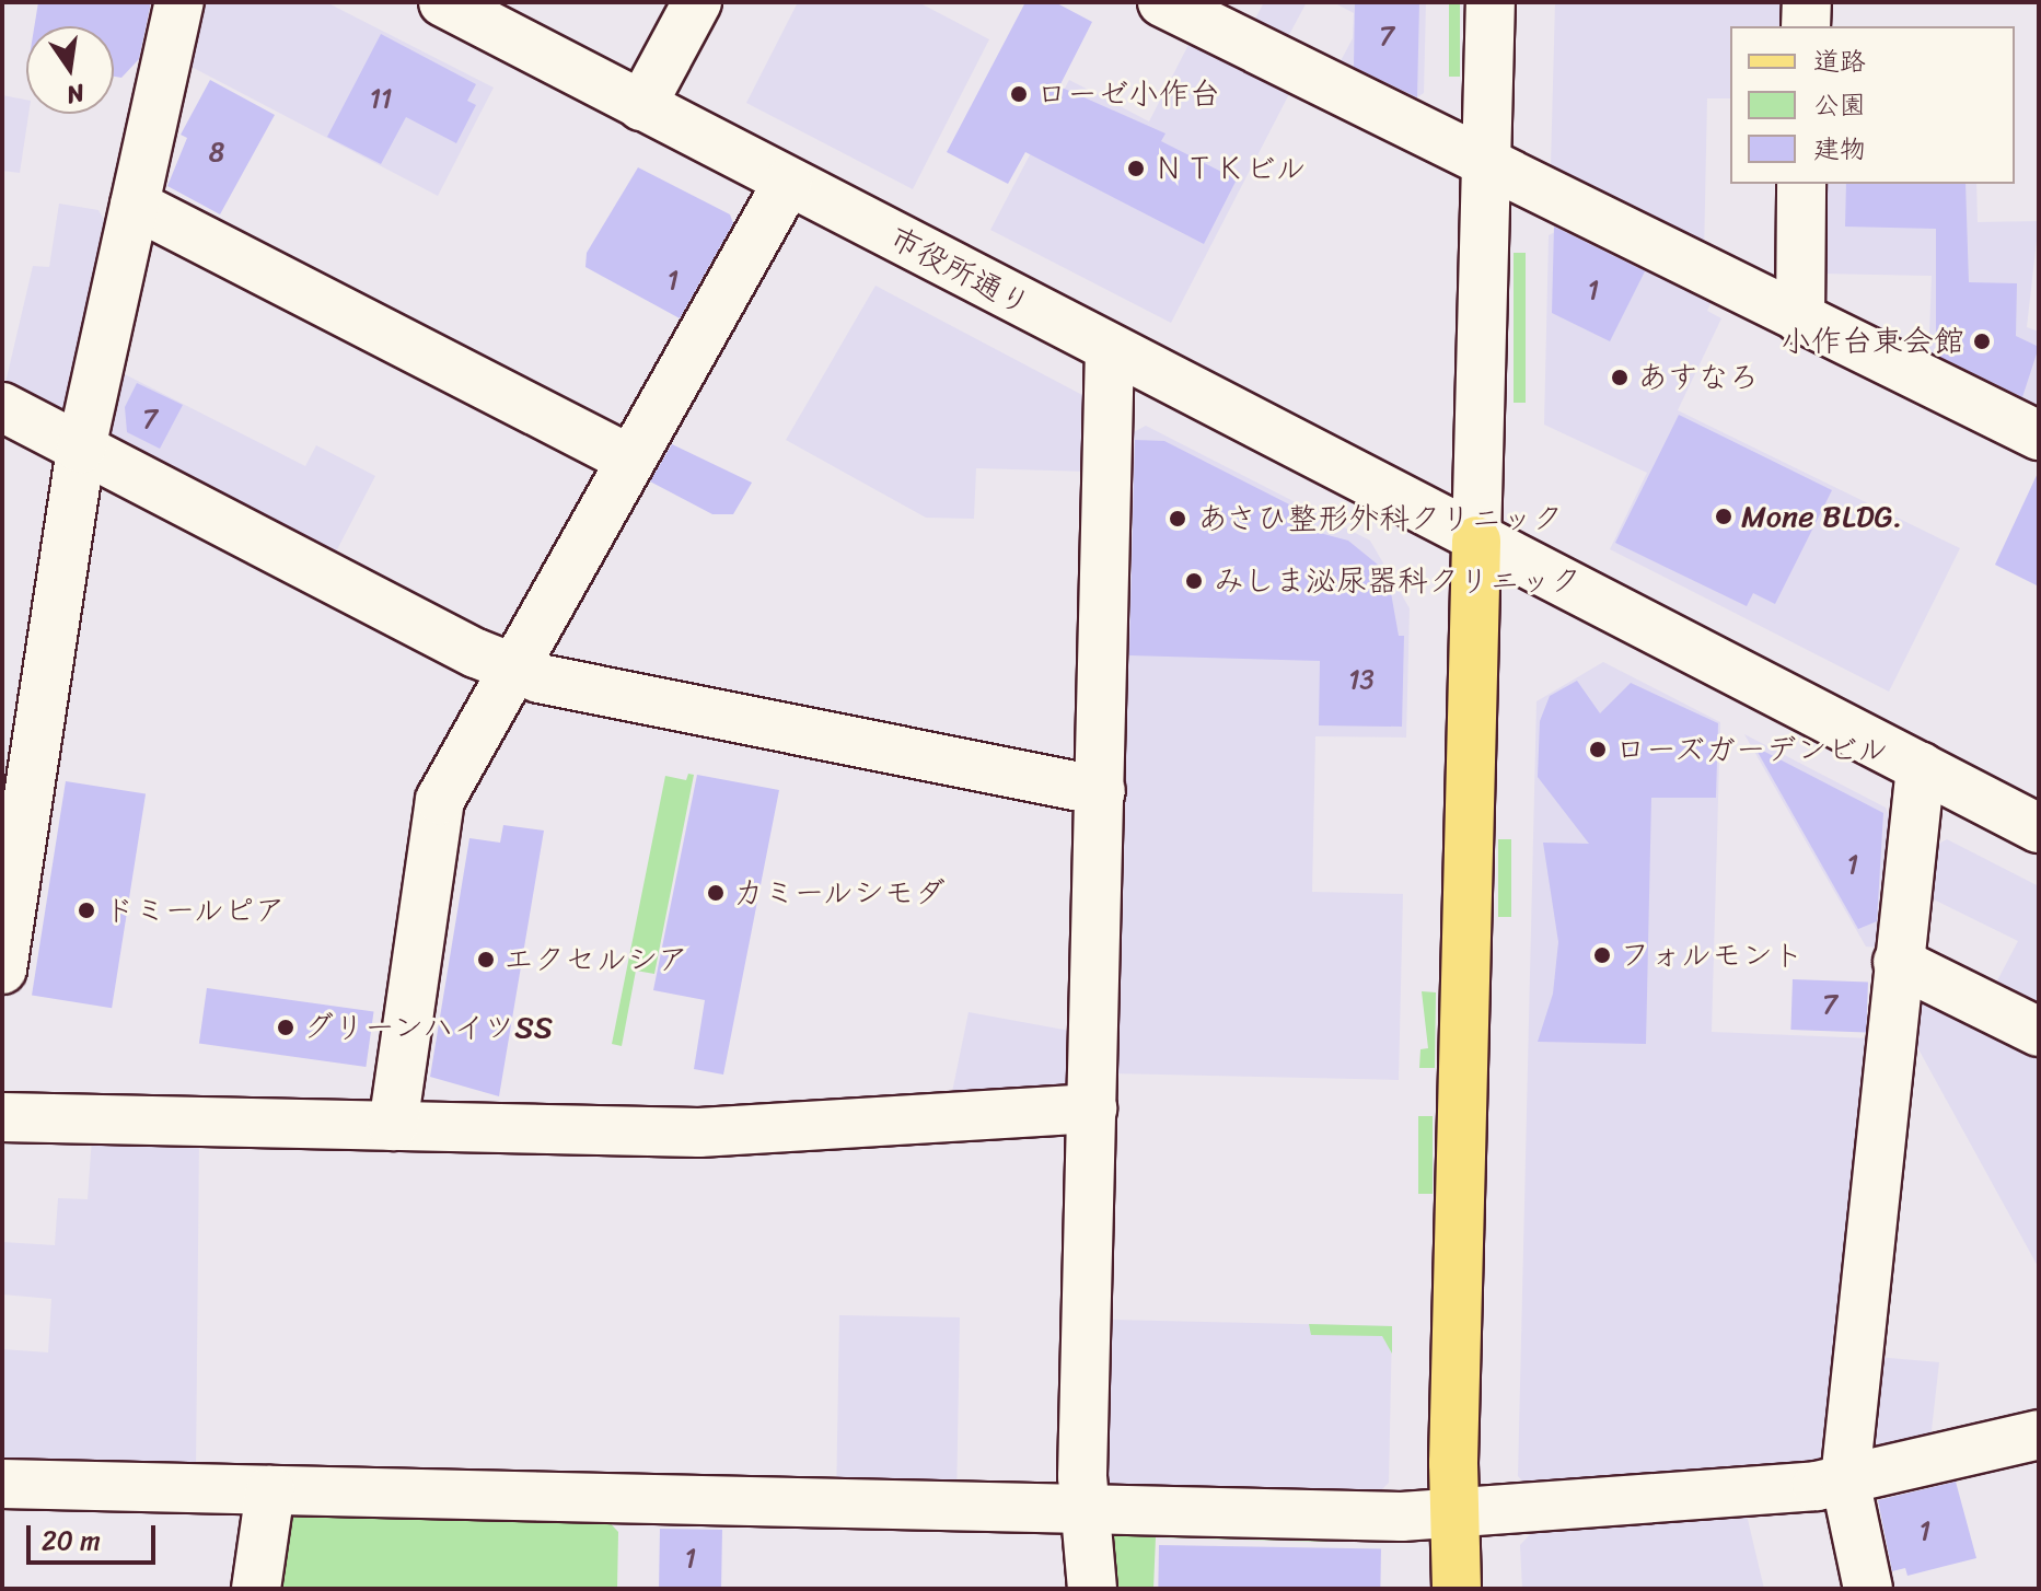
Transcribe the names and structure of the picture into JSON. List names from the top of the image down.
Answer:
{
  "streets": {
    "street": ["市役所通り"]
  },
  "places": [
    "ローゼ小作台",
    "ＮＴＫビル",
    "小作台東会館",
    "あすなろ",
    "Mone BLDG.",
    "あさひ整形外科クリニック",
    "みしま泌尿器科クリニック",
    "ローズガーデンビル",
    "カミールシモダ",
    "ドミールピア",
    "フォルモント",
    "エクセルシア",
    "グリーンハイツSS"
  ],
  "house_numbers": [
    "7",
    "11",
    "8",
    "1",
    "1",
    "7",
    "13",
    "1",
    "7",
    "1",
    "1"
  ],
  "legend": ["道路", "公園", "建物"],
  "scale_bar": "20 m",
  "north": "bottom"
}
